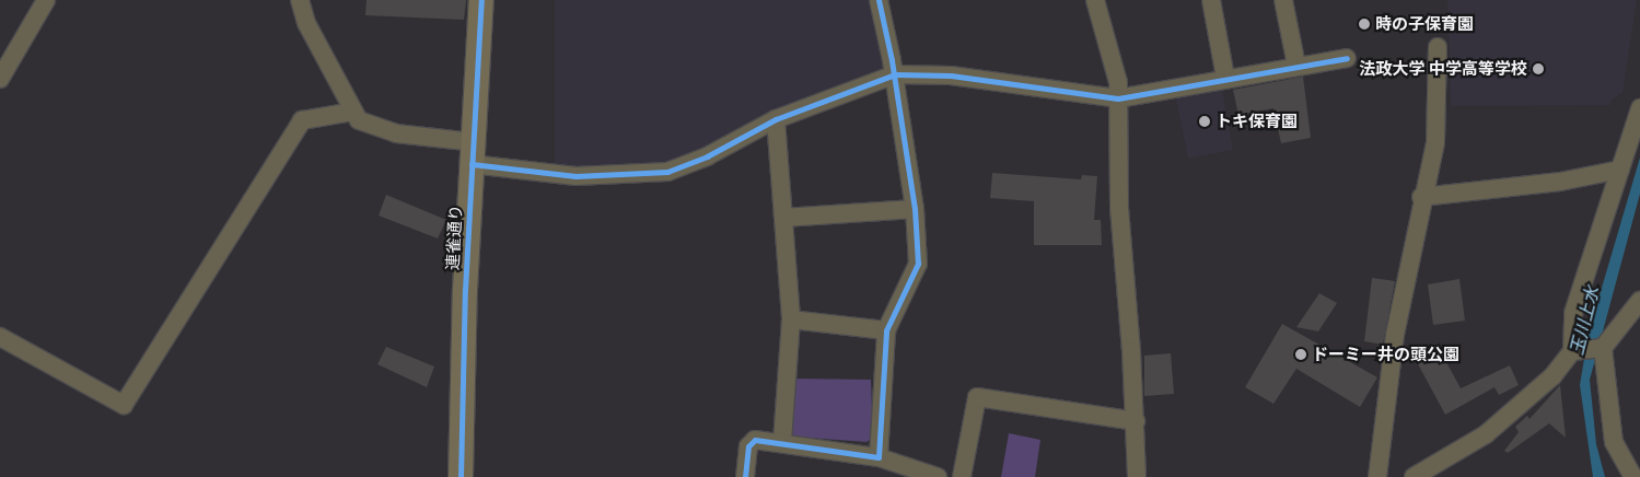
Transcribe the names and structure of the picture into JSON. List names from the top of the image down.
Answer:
{
  "streets": {
    "main road": ["連雀通り"]
  },
  "water": ["玉川上水"],
  "places": [
    "時の子保育園",
    "法政大学 中学高等学校",
    "トキ保育園",
    "ドーミー井の頭公園"
  ]
}
